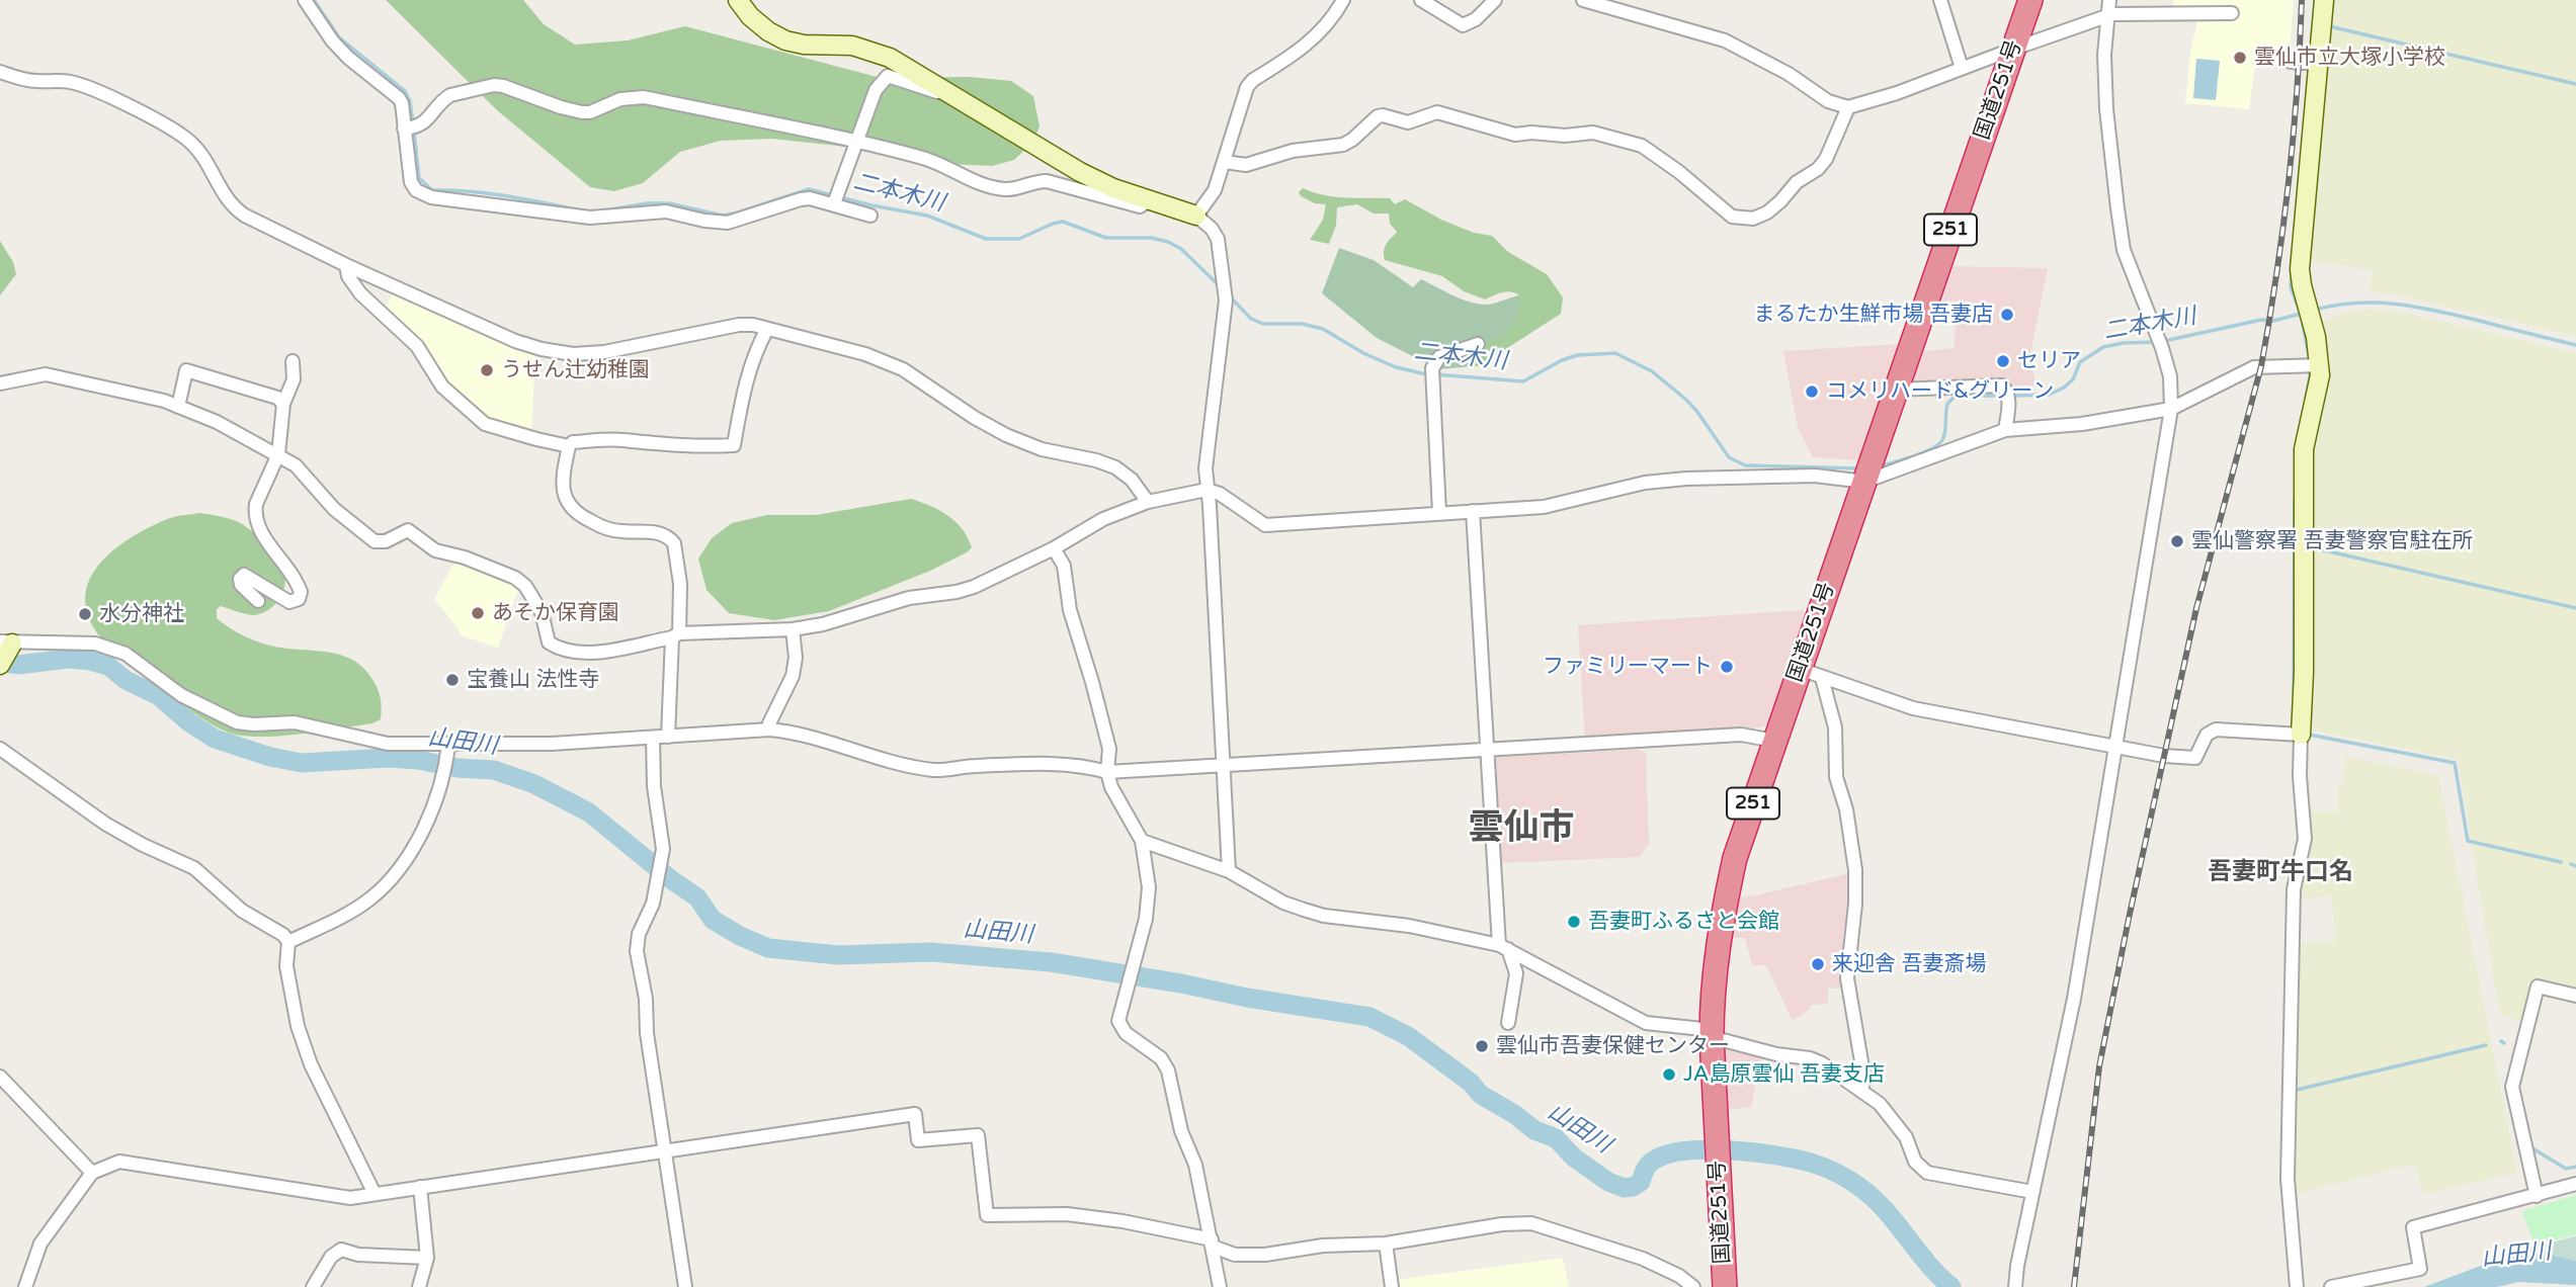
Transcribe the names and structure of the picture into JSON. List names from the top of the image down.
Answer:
{
  "streets": {
    "highway": ["国道251号", "251"]
  },
  "districts": ["雲仙市", "吾妻町牛口名"],
  "water": ["二本木川", "山田川"],
  "places": [
    "雲仙市立大塚小学校",
    "まるたか生鮮市場 吾妻店",
    "セリア",
    "うせん辻幼稚園",
    "コメリハード&グリーン",
    "雲仙警察署 吾妻警察官駐在所",
    "あそか保育園",
    "水分神社",
    "ファミリーマート",
    "宝養山 法性寺",
    "吾妻町ふるさと会館",
    "来迎舎 吾妻斎場",
    "雲仙市吾妻保健センター",
    "JA島原雲仙 吾妻支店"
  ]
}
